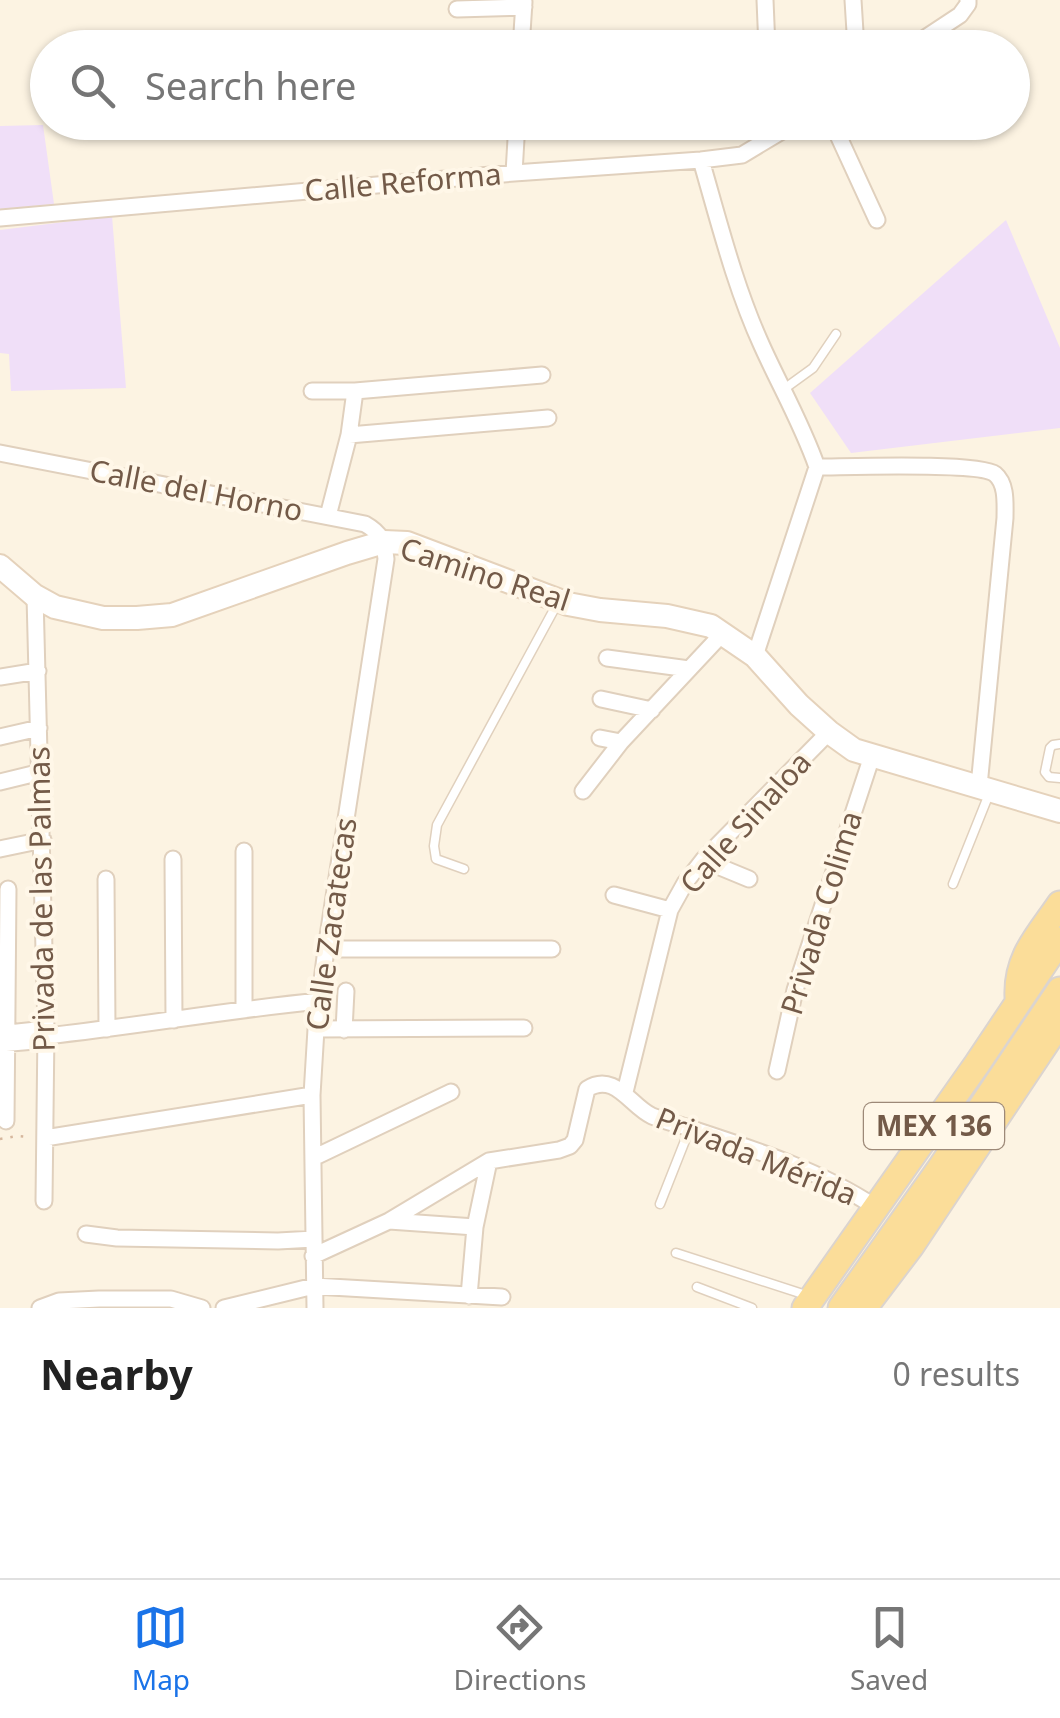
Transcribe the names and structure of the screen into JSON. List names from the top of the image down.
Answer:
{
  "streets": {
    "main road": ["Camino Real", "MEX 136"],
    "street": [
      "Calle Reforma",
      "Calle del Horno",
      "Calle Sinaloa",
      "Privada de las Palmas",
      "Privada Colima",
      "Calle Zacatecas",
      "Privada Mérida"
    ]
  },
  "crossings": [
    ["Calle del Horno", "Camino Real"],
    ["Calle del Horno", "Calle Zacatecas"],
    ["Camino Real", "Calle Sinaloa"],
    ["Camino Real", "Privada de las Palmas"],
    ["Camino Real", "Privada Colima"],
    ["Camino Real", "Calle Zacatecas"],
    ["Calle Sinaloa", "Privada Mérida"],
    ["MEX 136", "Privada Mérida"]
  ],
  "page": {
    "search": "Search here",
    "heading": ["Nearby", "0 results"],
    "nav": ["Map", "Directions", "Saved"]
  }
}
